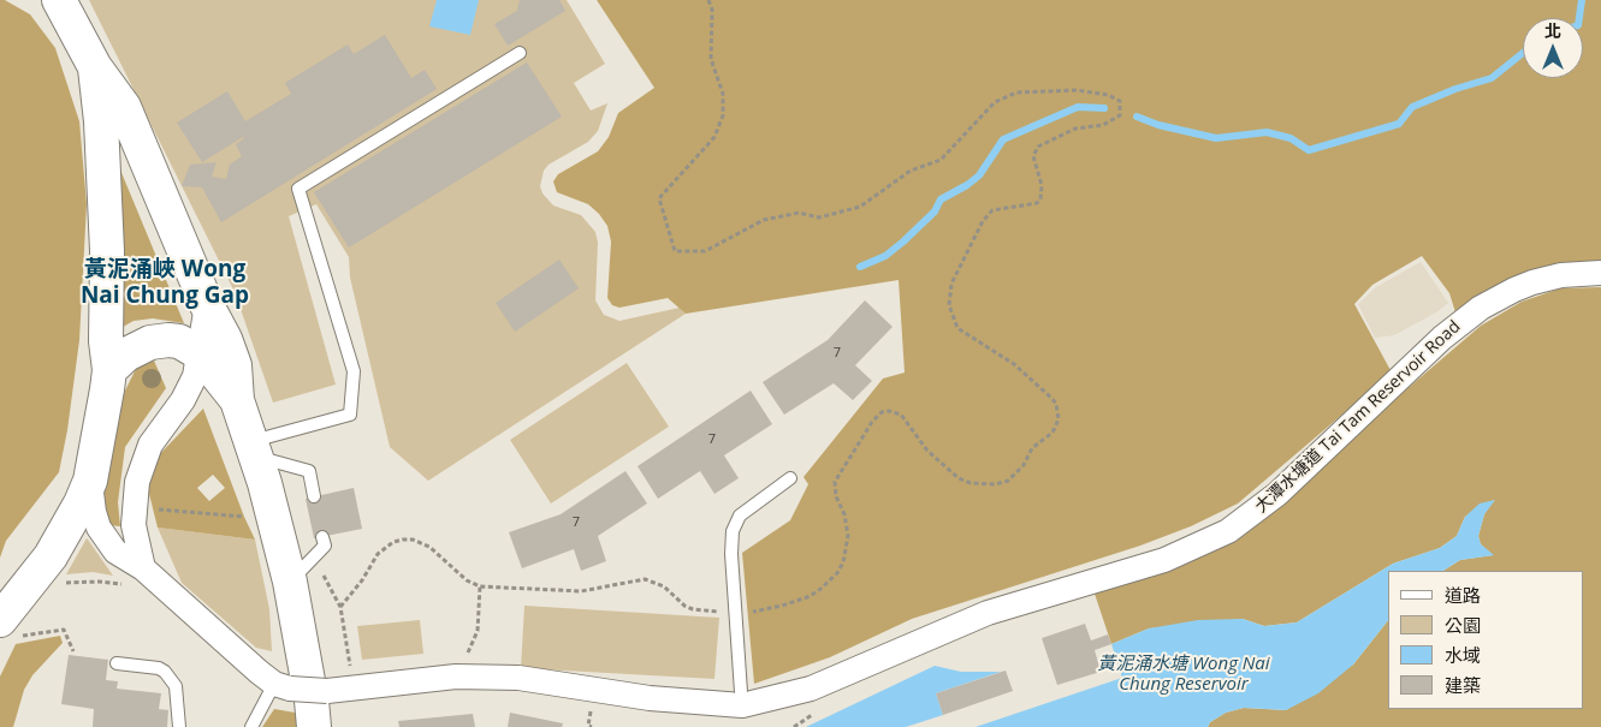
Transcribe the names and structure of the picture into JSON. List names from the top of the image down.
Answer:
{
  "streets": {
    "street": ["大潭水塘道 Tai Tam Reservoir Road"]
  },
  "districts": ["黃泥涌峽 Wong Nai Chung Gap"],
  "water": ["黃泥涌水塘 Wong Nai Chung Reservoir"],
  "house_numbers": ["7", "7", "7"],
  "legend": [
    "道路",
    "公園",
    "水域",
    "建築"
  ],
  "north": "top"
}
